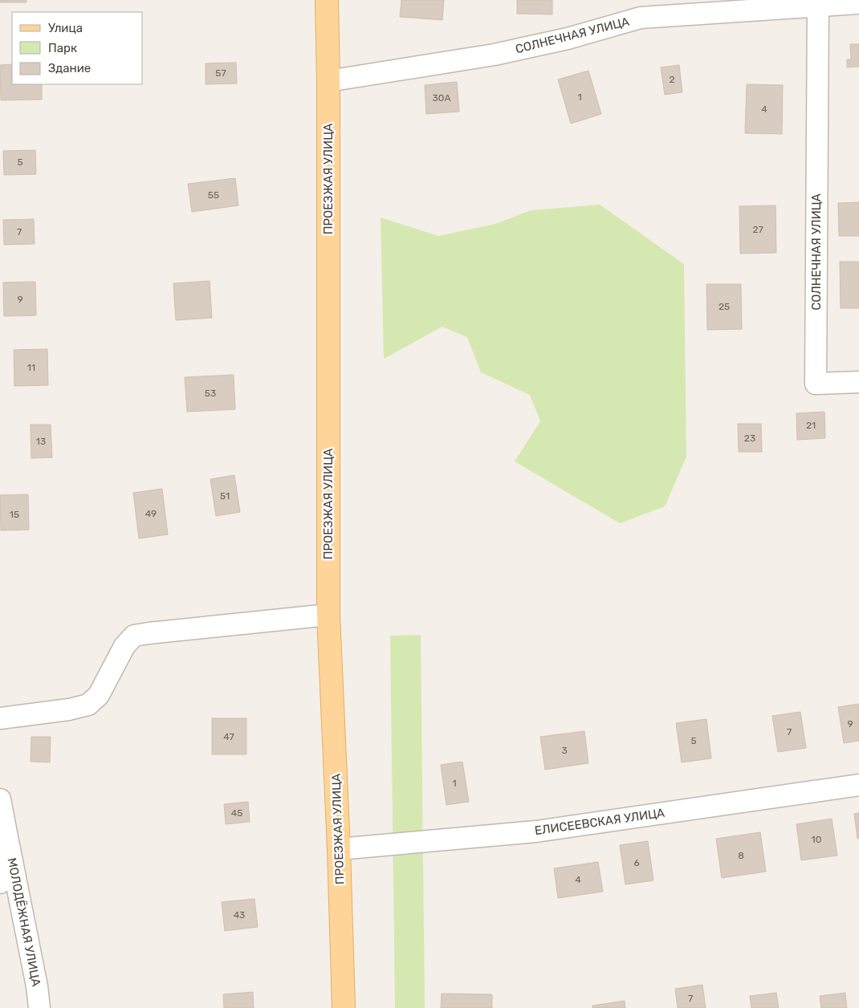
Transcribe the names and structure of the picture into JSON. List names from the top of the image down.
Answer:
{
  "streets": {
    "main road": ["ПРОЕЗЖАЯ УЛИЦА"],
    "street": ["СОЛНЕЧНАЯ УЛИЦА", "ЕЛИСЕЕВСКАЯ УЛИЦА", "МОЛОДЁЖНАЯ УЛИЦА"]
  },
  "crossings": [
    ["СОЛНЕЧНАЯ УЛИЦА", "ПРОЕЗЖАЯ УЛИЦА"],
    ["ПРОЕЗЖАЯ УЛИЦА", "ЕЛИСЕЕВСКАЯ УЛИЦА"]
  ],
  "house_numbers": [
    "57",
    "2",
    "1",
    "30А",
    "4",
    "5",
    "55",
    "27",
    "7",
    "9",
    "25",
    "11",
    "53",
    "21",
    "23",
    "13",
    "51",
    "49",
    "15",
    "9",
    "7",
    "47",
    "5",
    "3",
    "1",
    "45",
    "10",
    "8",
    "6",
    "4",
    "43",
    "7"
  ],
  "legend": ["Улица", "Парк", "Здание"]
}
